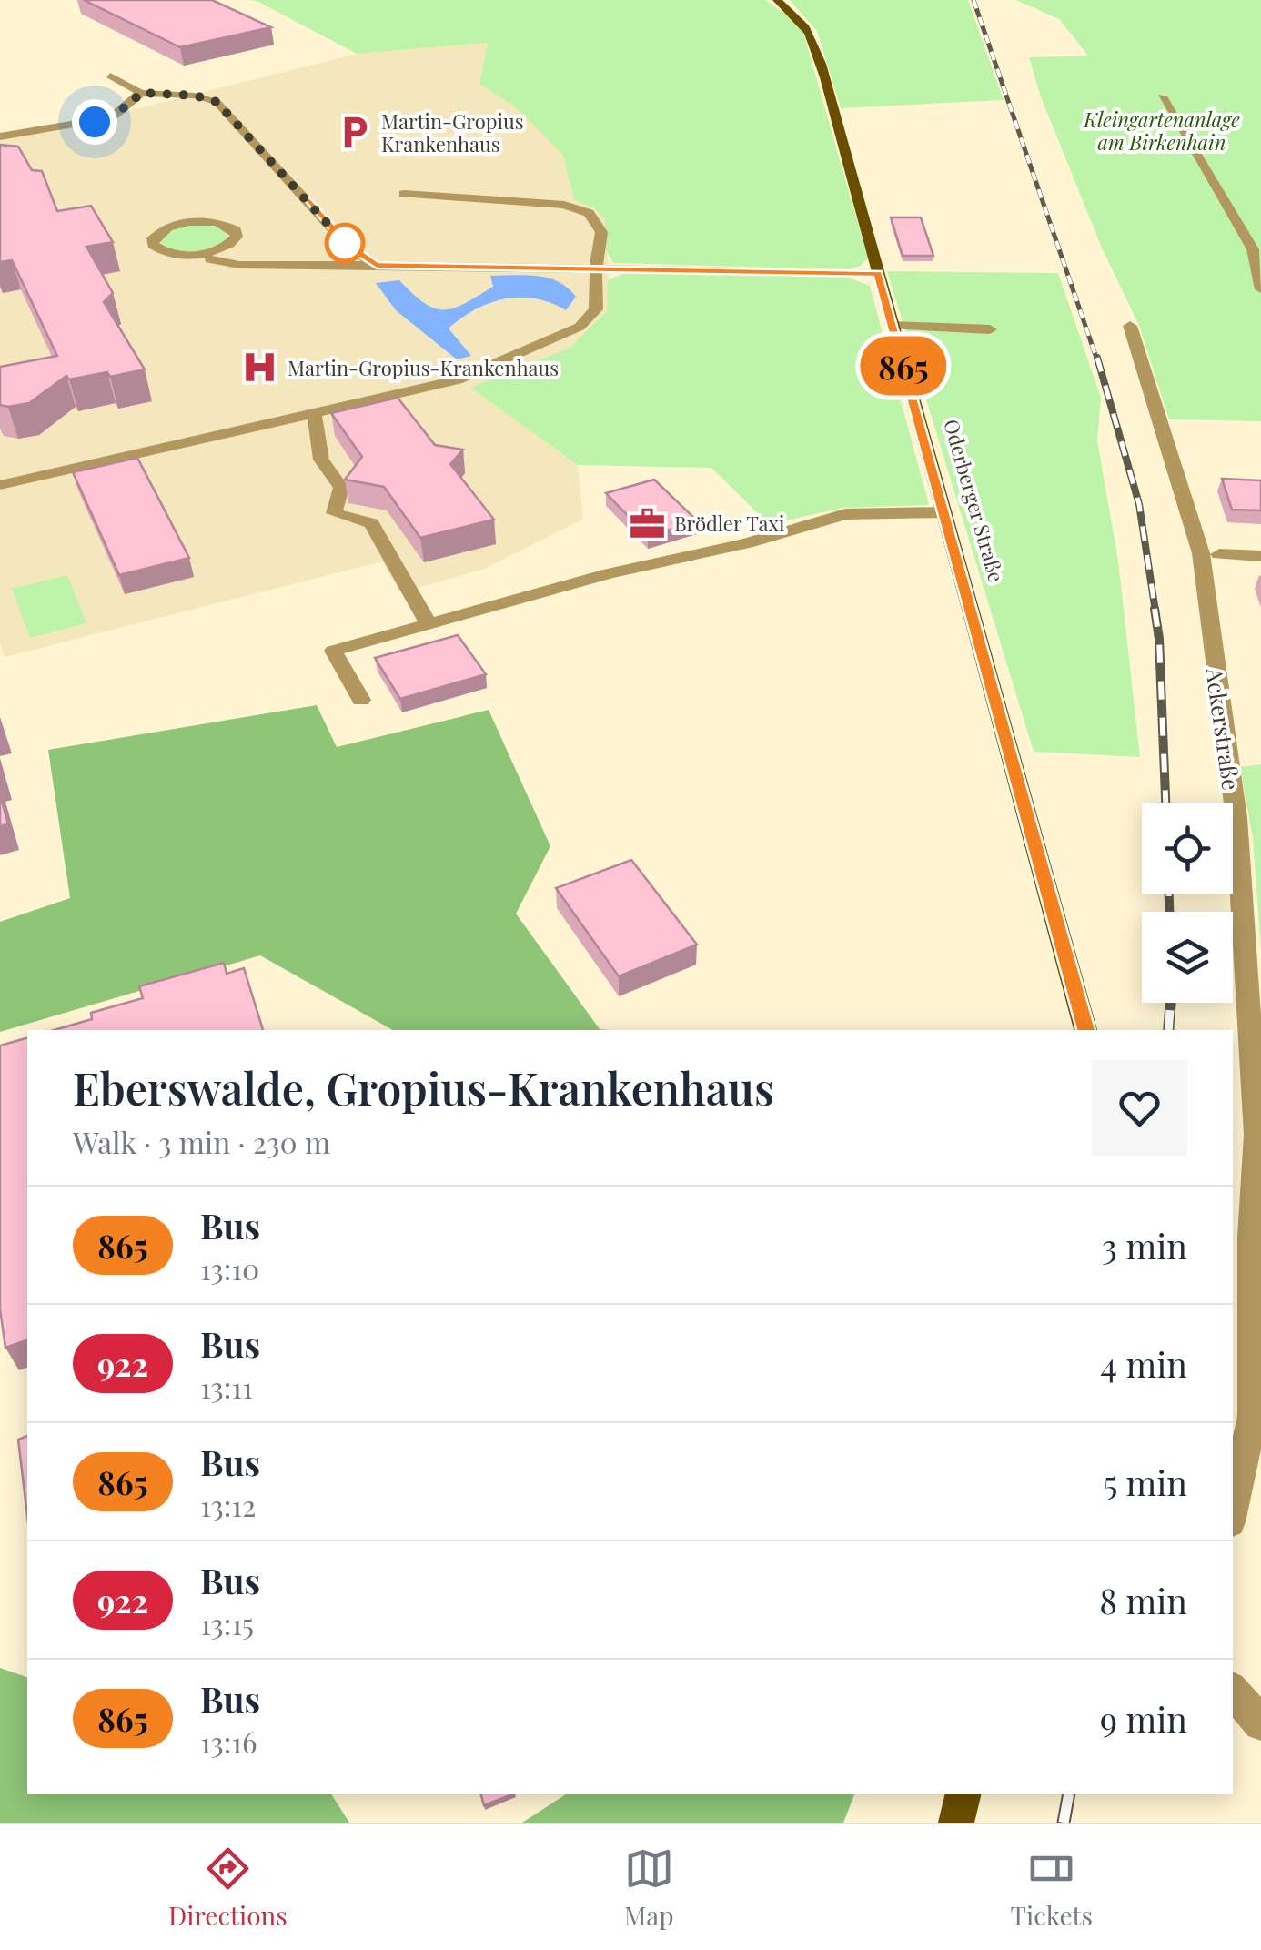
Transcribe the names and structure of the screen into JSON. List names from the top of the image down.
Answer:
{
  "streets": {
    "main road": ["Oderberger Straße"],
    "street": ["Ackerstraße"]
  },
  "parks": ["Kleingartenanlage am Birkenhain"],
  "places": {
    "parking": ["Martin-Gropius Krankenhaus"],
    "hospital": ["Martin-Gropius-Krankenhaus"],
    "office": ["Brödler Taxi"]
  },
  "lines": ["bus line 865"],
  "page": {
    "on_map": "865",
    "heading": ["Eberswalde, Gropius-Krankenhaus", "Walk · 3 min · 230 m"],
    "list": [
      {
        "mark": "865",
        "name": "Bus",
        "note": "13:10",
        "value": "3 min"
      },
      {
        "mark": "922",
        "name": "Bus",
        "note": "13:11",
        "value": "4 min"
      },
      {
        "mark": "865",
        "name": "Bus",
        "note": "13:12",
        "value": "5 min"
      },
      {
        "mark": "922",
        "name": "Bus",
        "note": "13:15",
        "value": "8 min"
      },
      {
        "mark": "865",
        "name": "Bus",
        "note": "13:16",
        "value": "9 min"
      }
    ],
    "tabs": ["Directions", "Map", "Tickets"]
  }
}
